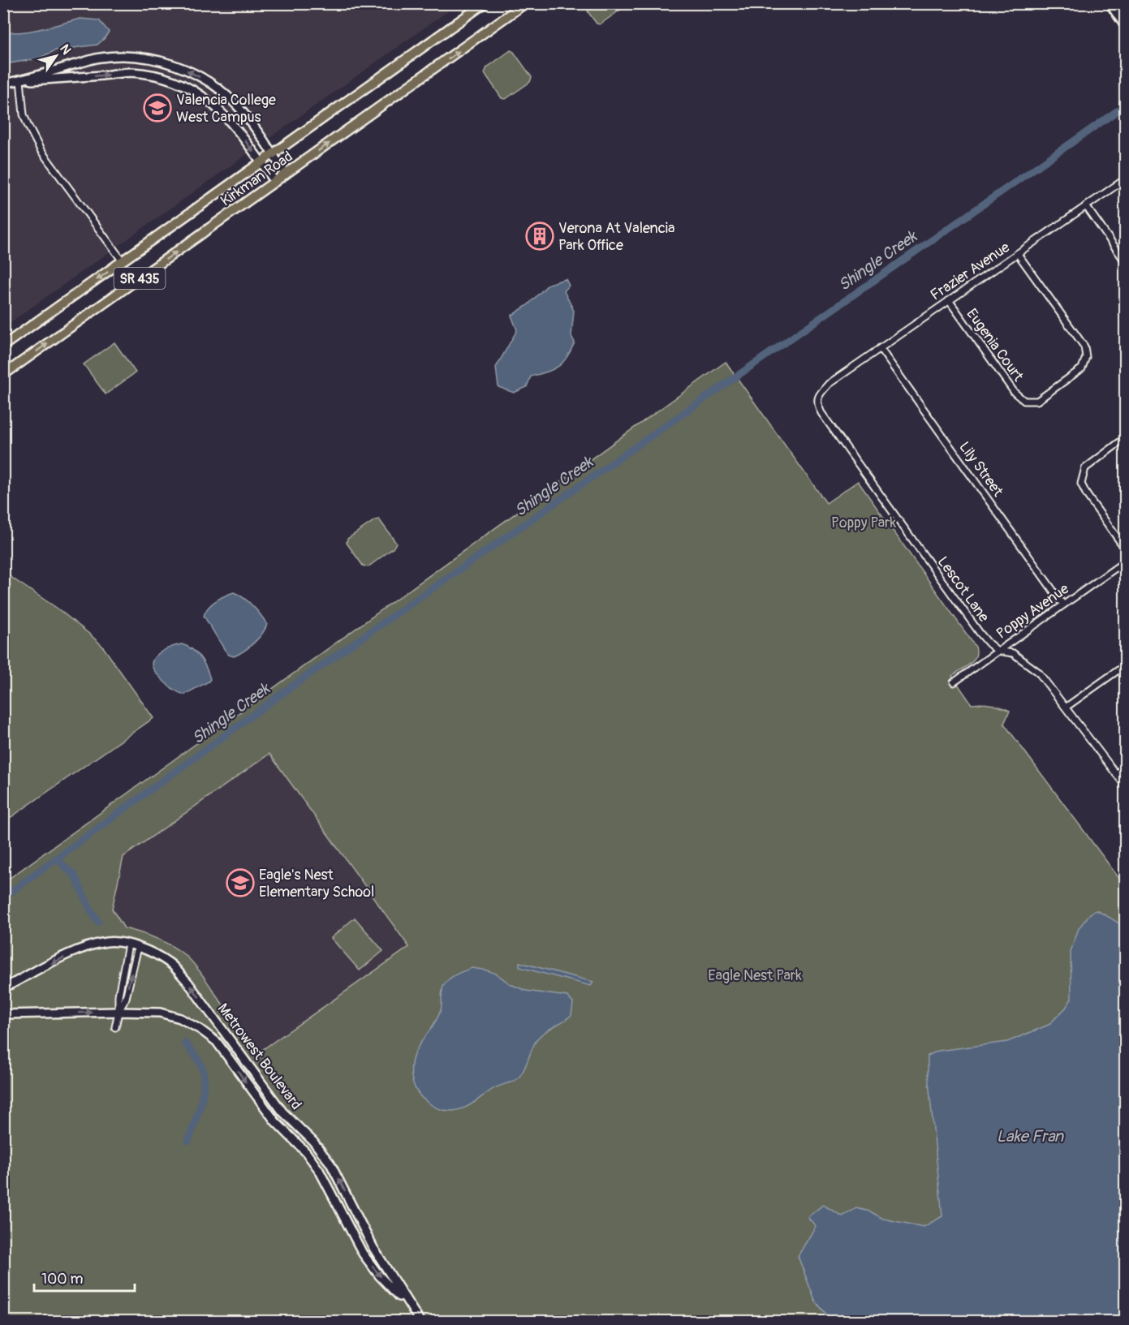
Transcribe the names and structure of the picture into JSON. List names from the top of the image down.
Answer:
{
  "streets": {
    "main road": ["Kirkman Road", "SR 435"],
    "street": [
      "Frazier Avenue",
      "Eugenia Court",
      "Lily Street",
      "Lescot Lane",
      "Poppy Avenue",
      "Metrowest Boulevard"
    ]
  },
  "crossings": [
    ["Frazier Avenue", "Eugenia Court"],
    ["Frazier Avenue", "Lily Street"],
    ["Frazier Avenue", "Lescot Lane"],
    ["Lily Street", "Poppy Avenue"],
    ["Lescot Lane", "Poppy Avenue"]
  ],
  "water": ["Shingle Creek", "Lake Fran"],
  "parks": ["Poppy Park", "Eagle Nest Park"],
  "places": {
    "school or university": ["Valencia College West Campus", "Eagle's Nest Elementary School"],
    "building": ["Verona At Valencia Park Office"]
  },
  "scale_bar": "100 m",
  "north": "top right"
}
